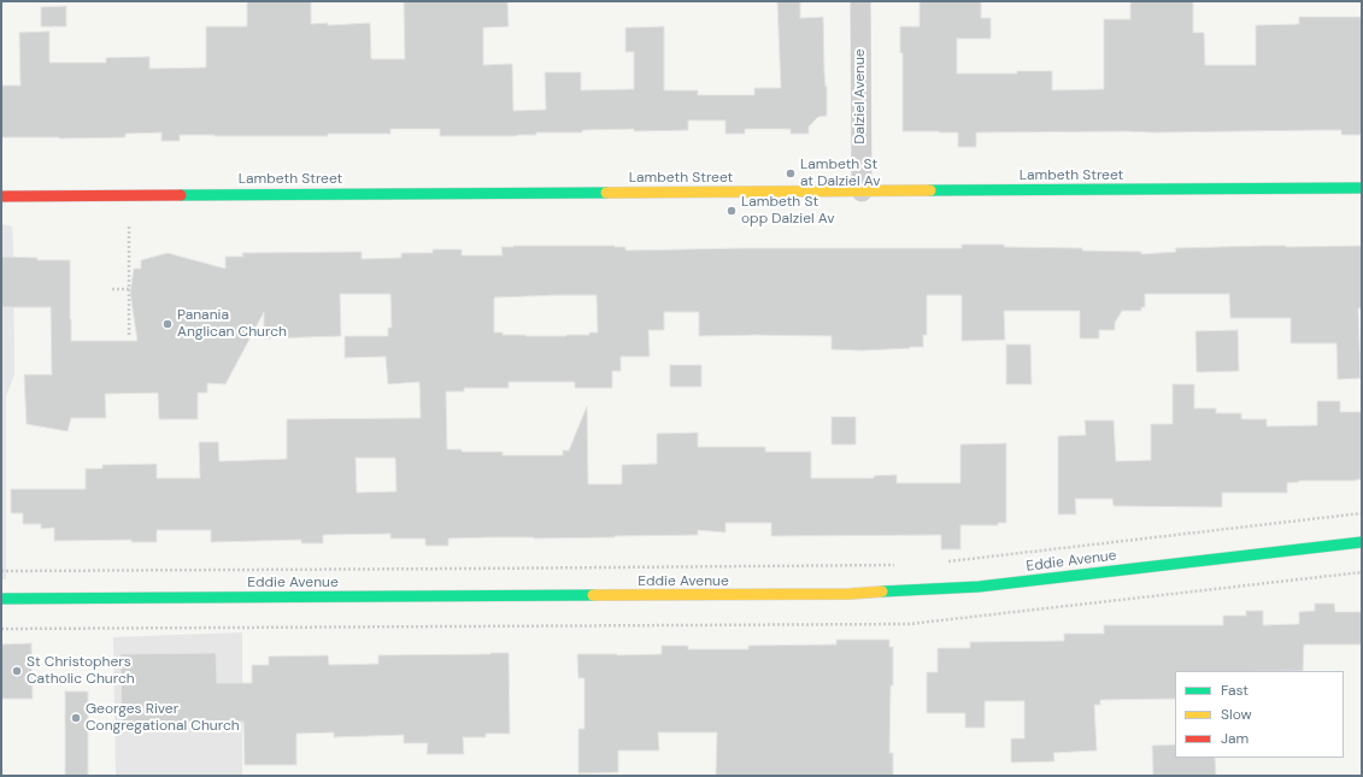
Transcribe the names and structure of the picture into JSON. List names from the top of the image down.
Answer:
{
  "streets": {
    "street": ["Dalziel Avenue", "Lambeth Street", "Eddie Avenue"]
  },
  "crossings": [
    ["Dalziel Avenue", "Lambeth Street"]
  ],
  "places": [
    "Lambeth St at Dalziel Av",
    "Lambeth St opp Dalziel Av",
    "Panania Anglican Church",
    "St Christophers Catholic Church",
    "Georges River Congregational Church"
  ],
  "legend": ["Fast", "Slow", "Jam"]
}
